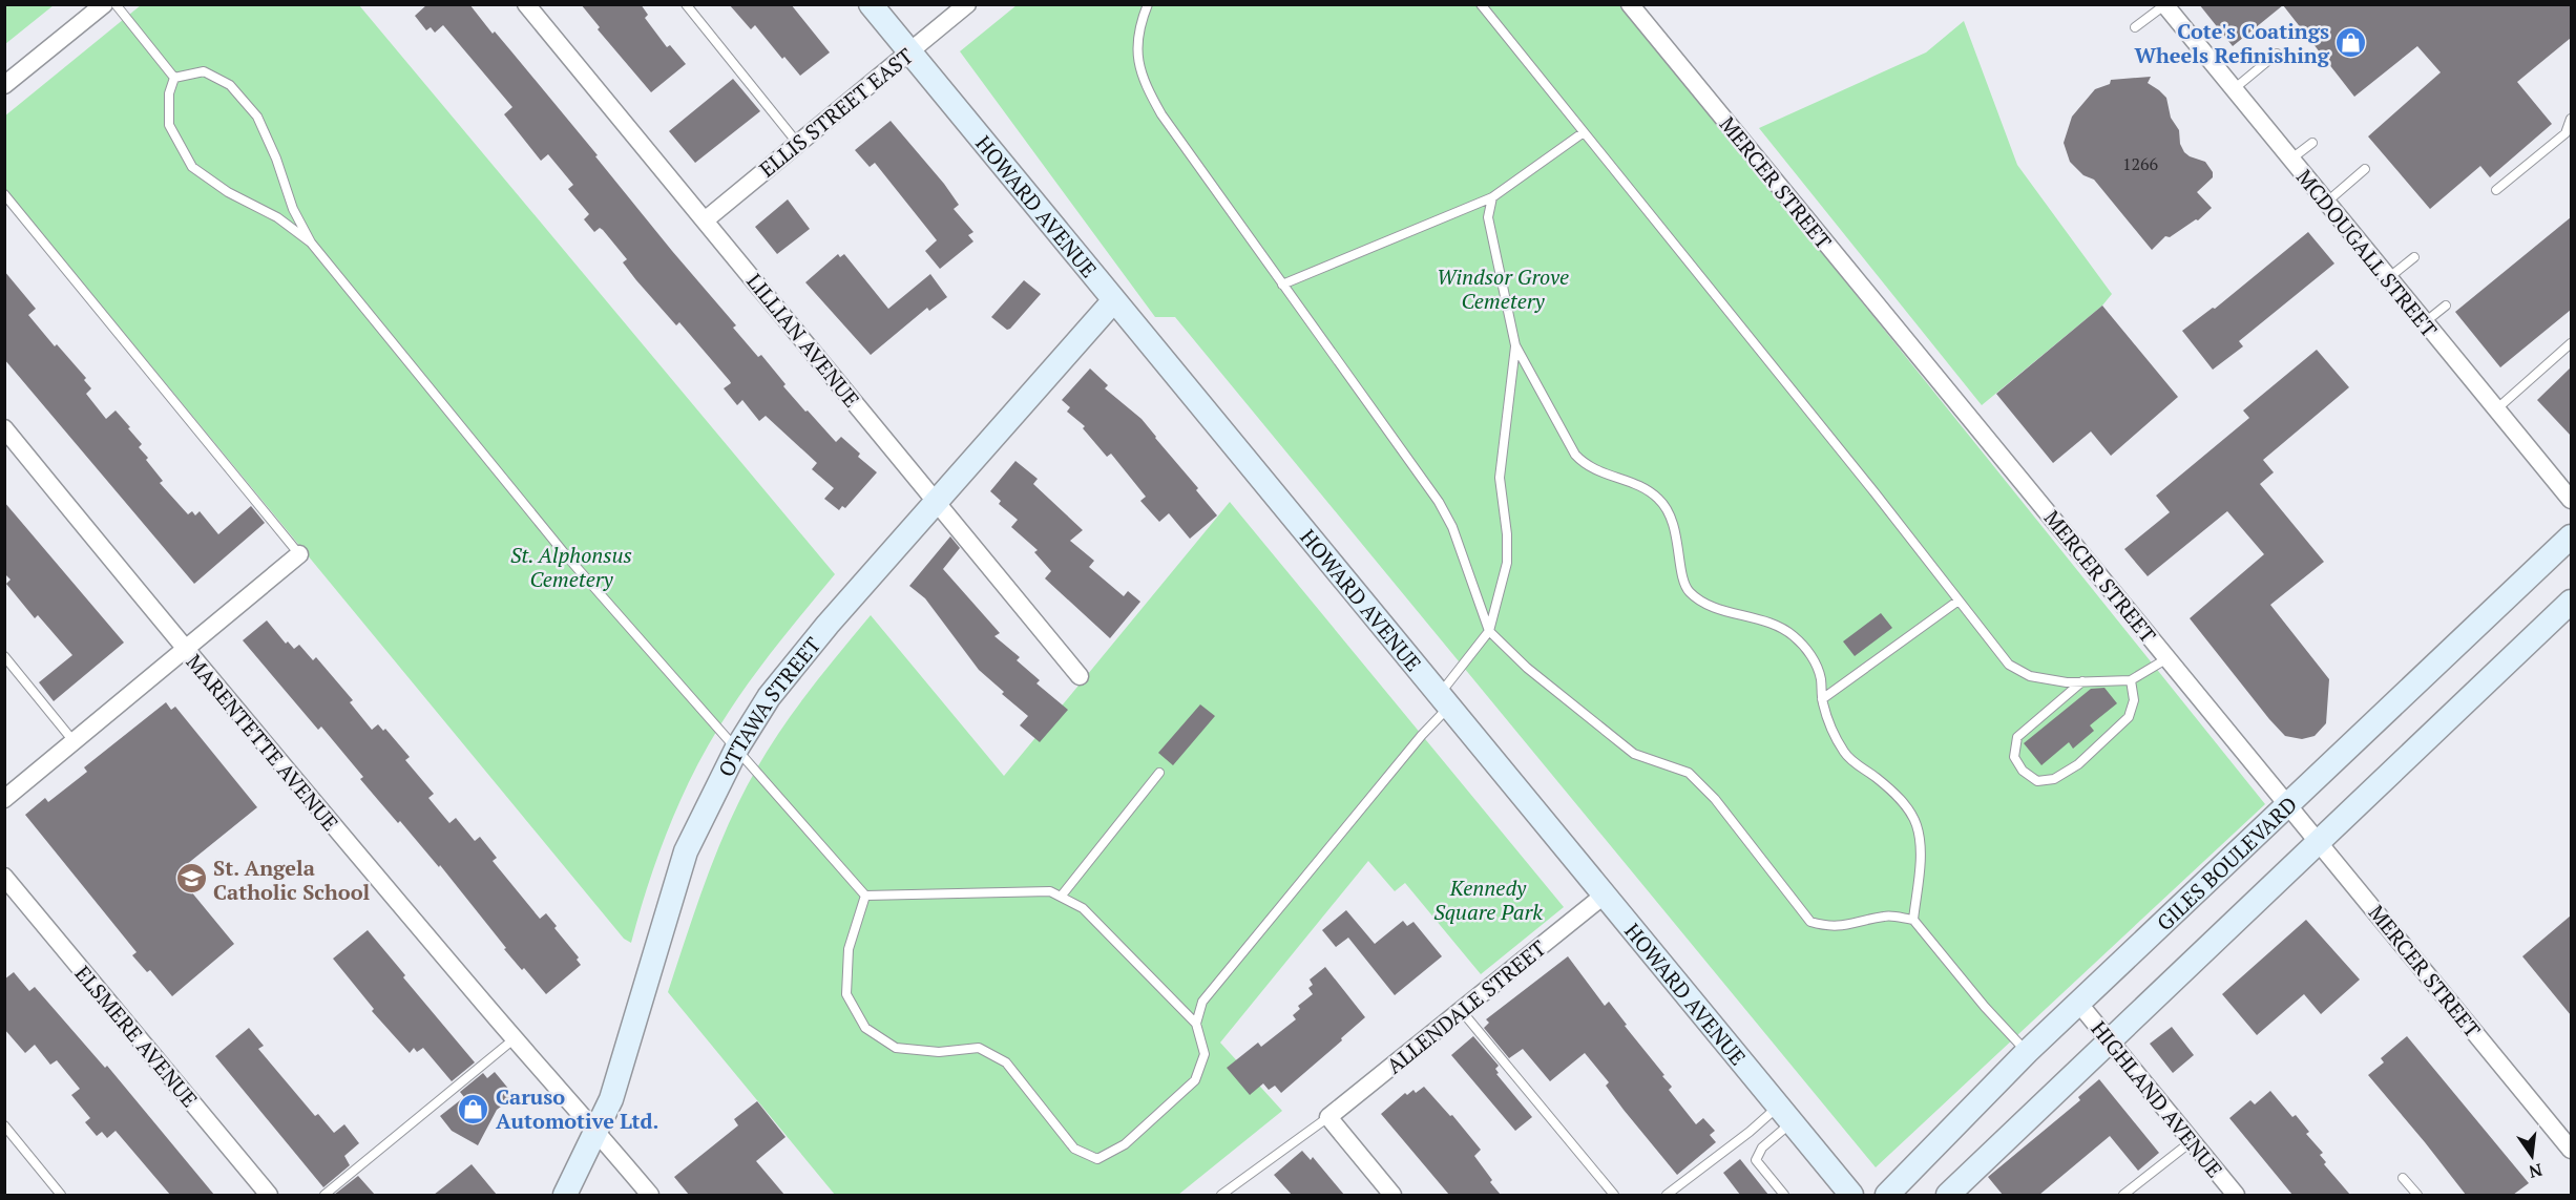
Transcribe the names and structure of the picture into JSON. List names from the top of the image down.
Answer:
{
  "streets": {
    "street": [
      "ELLIS STREET EAST",
      "MERCER STREET",
      "HOWARD AVENUE",
      "MCDOUGALL STREET",
      "LILLIAN AVENUE",
      "OTTAWA STREET",
      "MARENTETTE AVENUE",
      "GILES BOULEVARD",
      "ALLENDALE STREET",
      "ELSMERE AVENUE",
      "HIGHLAND AVENUE"
    ]
  },
  "crossings": [
    ["ELLIS STREET EAST", "HOWARD AVENUE"],
    ["ELLIS STREET EAST", "LILLIAN AVENUE"],
    ["MERCER STREET", "GILES BOULEVARD"],
    ["HOWARD AVENUE", "OTTAWA STREET"],
    ["HOWARD AVENUE", "ALLENDALE STREET"],
    ["LILLIAN AVENUE", "OTTAWA STREET"],
    ["OTTAWA STREET", "MARENTETTE AVENUE"],
    ["GILES BOULEVARD", "HIGHLAND AVENUE"]
  ],
  "parks": ["Windsor Grove Cemetery", "St. Alphonsus Cemetery", "Kennedy Square Park"],
  "places": {
    "shop": ["Cote's Coatings Wheels Refinishing", "Caruso Automotive Ltd."],
    "school or university": ["St. Angela Catholic School"]
  },
  "house_numbers": ["1266"],
  "north": "bottom"
}
